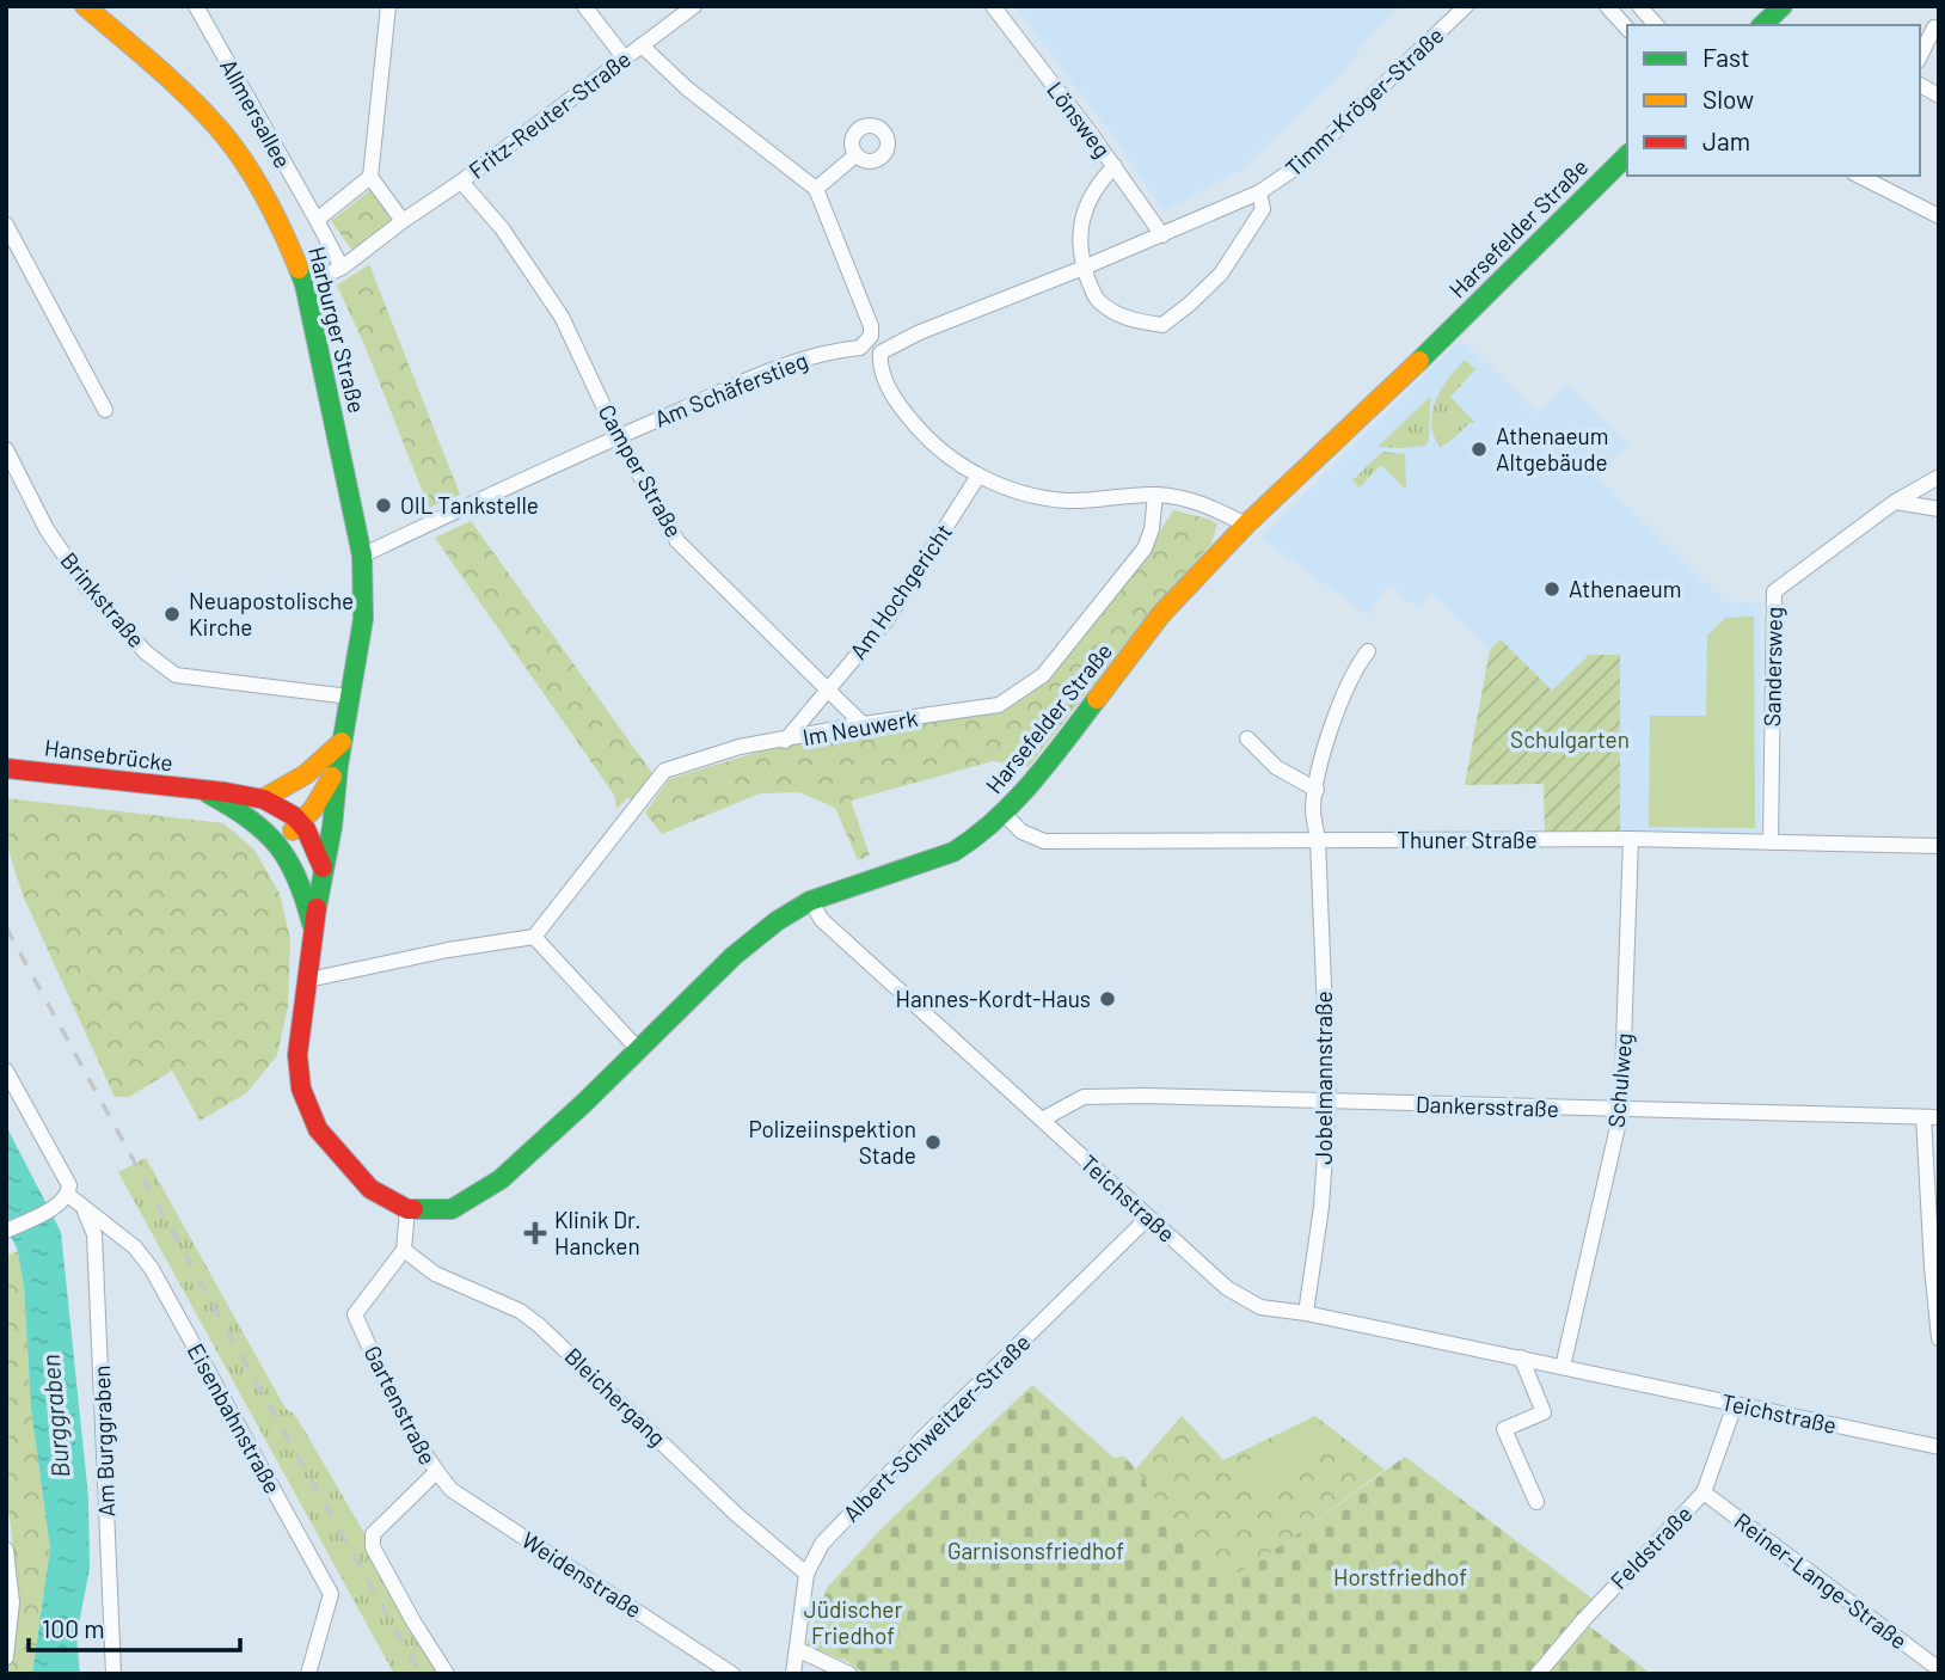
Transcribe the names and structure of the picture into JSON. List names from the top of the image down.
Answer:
{
  "streets": {
    "main road": ["Harsefelder Straße", "Harburger Straße", "Hansebrücke"],
    "street": [
      "Timm-Kröger-Straße",
      "Allmersallee",
      "Fritz-Reuter-Straße",
      "Lönsweg",
      "Am Schäferstieg",
      "Camper Straße",
      "Am Hochgericht",
      "Brinkstraße",
      "Sandersweg",
      "Im Neuwerk",
      "Thuner Straße",
      "Jobelmannstraße",
      "Schulweg",
      "Dankersstraße",
      "Teichstraße",
      "Bleichergang",
      "Gartenstraße",
      "Eisenbahnstraße",
      "Albert-Schweitzer-Straße",
      "Am Burggraben",
      "Feldstraße",
      "Weidenstraße",
      "Reiner-Lange-Straße"
    ]
  },
  "crossings": [
    ["Timm-Kröger-Straße", "Lönsweg"],
    ["Allmersallee", "Fritz-Reuter-Straße"],
    ["Fritz-Reuter-Straße", "Harburger Straße"],
    ["Fritz-Reuter-Straße", "Camper Straße"],
    ["Harsefelder Straße", "Harburger Straße"],
    ["Harsefelder Straße", "Thuner Straße"],
    ["Harsefelder Straße", "Teichstraße"],
    ["Harburger Straße", "Am Schäferstieg"],
    ["Harburger Straße", "Brinkstraße"],
    ["Harburger Straße", "Hansebrücke"],
    ["Am Schäferstieg", "Camper Straße"],
    ["Camper Straße", "Am Hochgericht"],
    ["Camper Straße", "Im Neuwerk"],
    ["Am Hochgericht", "Im Neuwerk"],
    ["Sandersweg", "Thuner Straße"],
    ["Thuner Straße", "Jobelmannstraße"],
    ["Thuner Straße", "Schulweg"],
    ["Jobelmannstraße", "Dankersstraße"],
    ["Jobelmannstraße", "Teichstraße"],
    ["Schulweg", "Dankersstraße"],
    ["Schulweg", "Teichstraße"],
    ["Dankersstraße", "Teichstraße"],
    ["Teichstraße", "Albert-Schweitzer-Straße"],
    ["Teichstraße", "Feldstraße"],
    ["Bleichergang", "Gartenstraße"],
    ["Bleichergang", "Albert-Schweitzer-Straße"],
    ["Gartenstraße", "Weidenstraße"],
    ["Eisenbahnstraße", "Am Burggraben"],
    ["Feldstraße", "Reiner-Lange-Straße"]
  ],
  "water": ["Burggraben"],
  "parks": [
    "Schulgarten",
    "Garnisonsfriedhof",
    "Horstfriedhof",
    "Jüdischer Friedhof"
  ],
  "places": {
    "other": [
      "Athenaeum Altgebäude",
      "OIL Tankstelle",
      "Athenaeum",
      "Neuapostolische Kirche",
      "Hannes-Kordt-Haus",
      "Polizeiinspektion Stade"
    ],
    "health": ["Klinik Dr. Hancken"]
  },
  "legend": ["Fast", "Slow", "Jam"],
  "scale_bar": "100 m"
}
